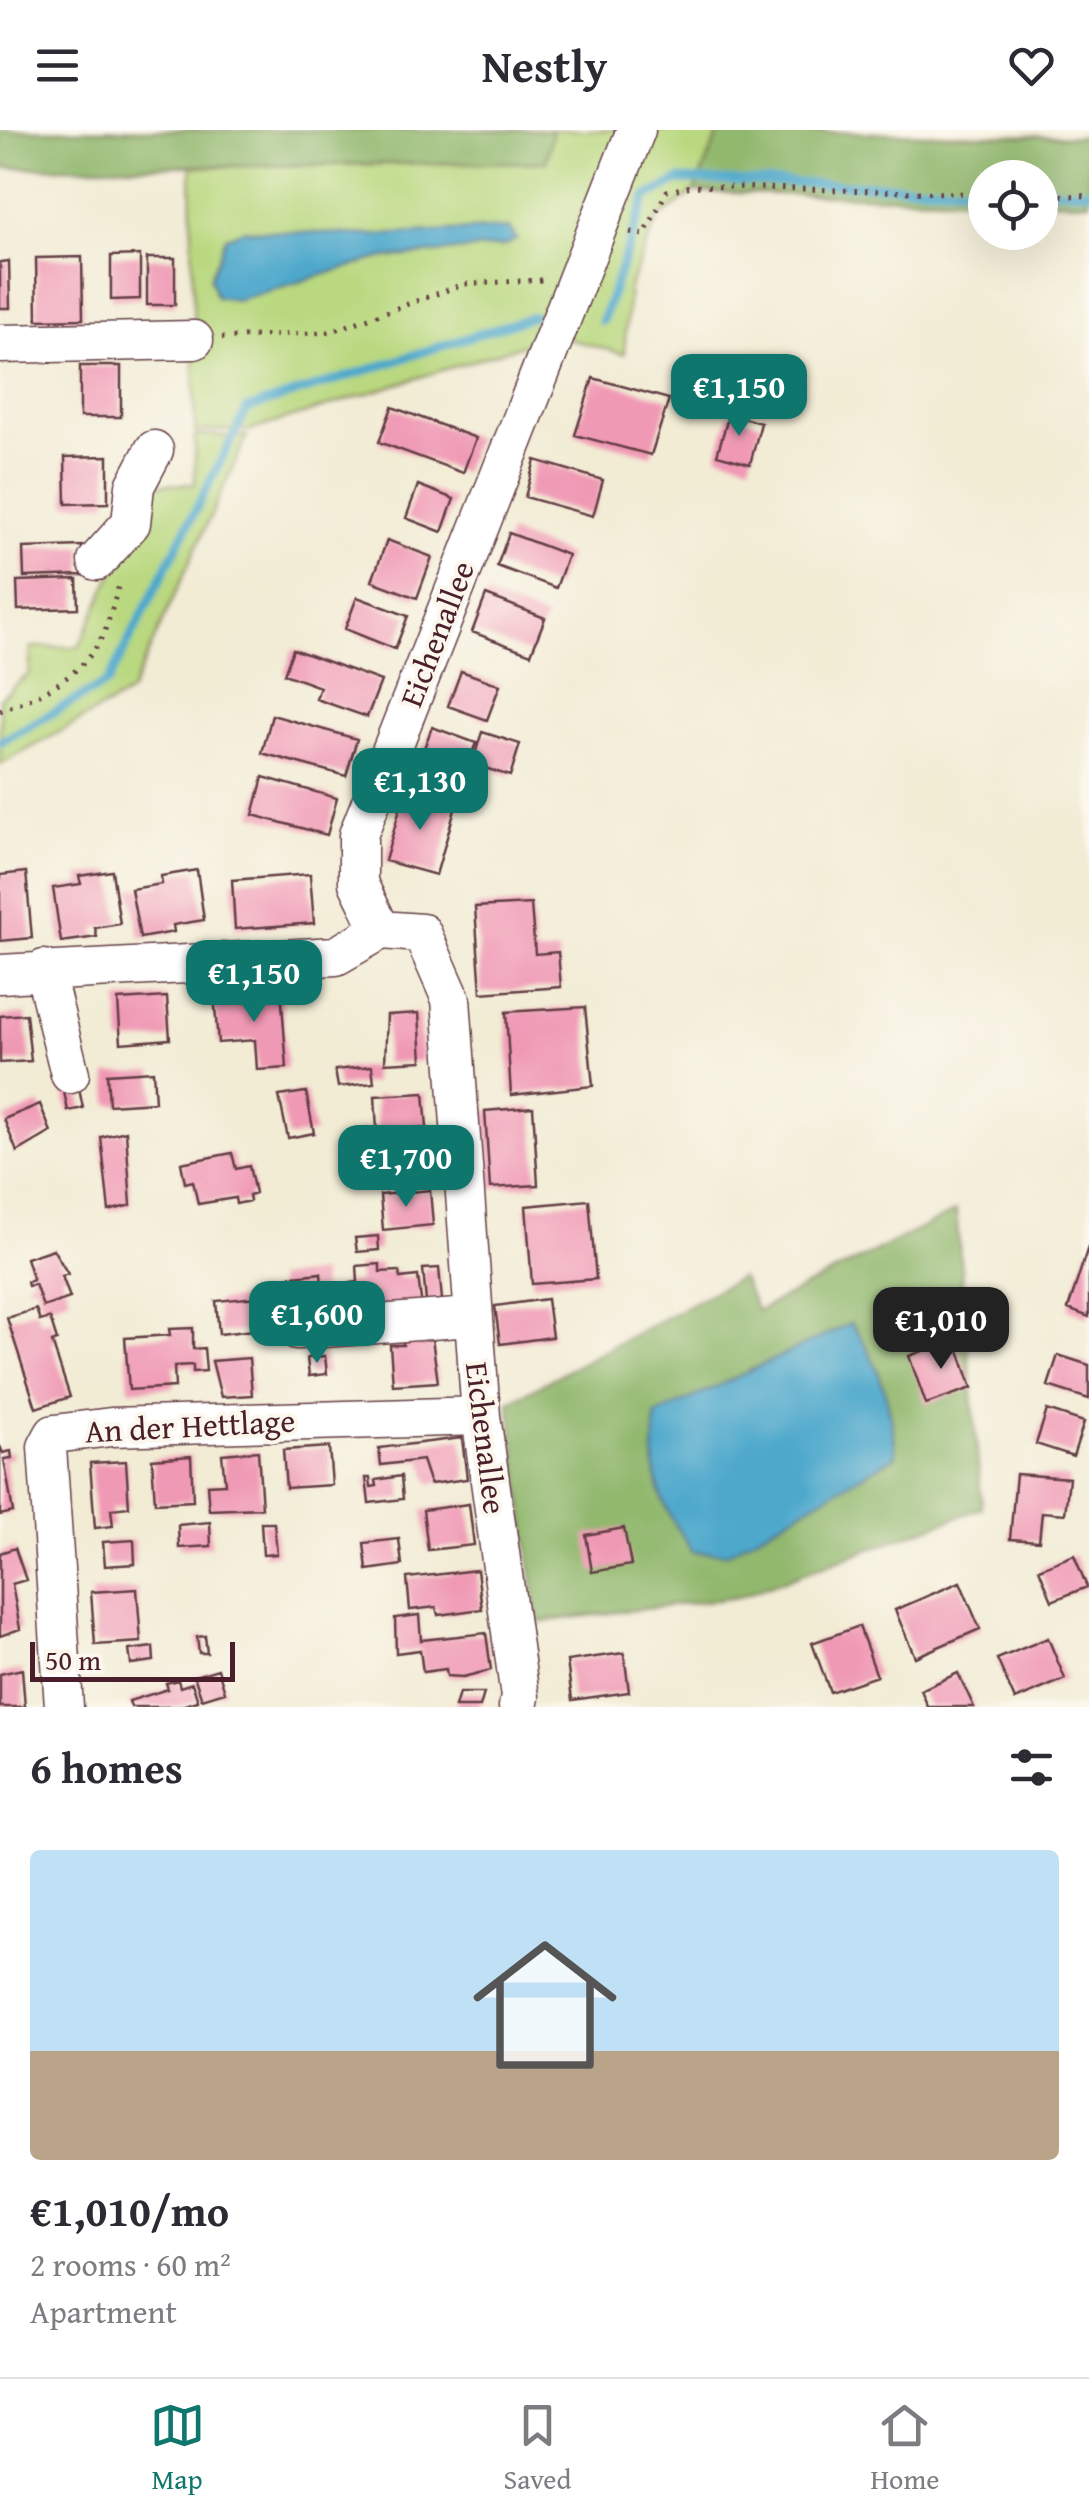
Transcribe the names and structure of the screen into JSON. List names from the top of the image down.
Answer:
{
  "streets": {
    "street": ["Eichenallee", "An der Hettlage"]
  },
  "crossings": [
    ["Eichenallee", "An der Hettlage"]
  ],
  "scale_bar": "50 m",
  "page": {
    "header": "Nestly",
    "price": [
      "€1,150",
      "€1,130",
      "€1,150",
      "€1,700",
      "€1,600",
      "€1,010"
    ],
    "scale": "50 m",
    "heading": "6 homes",
    "list": [
      {
        "name": "€1,010/mo",
        "note": "2 rooms · 60 m² · Apartment"
      }
    ],
    "tabs": ["Map", "Saved", "Home"]
  }
}
